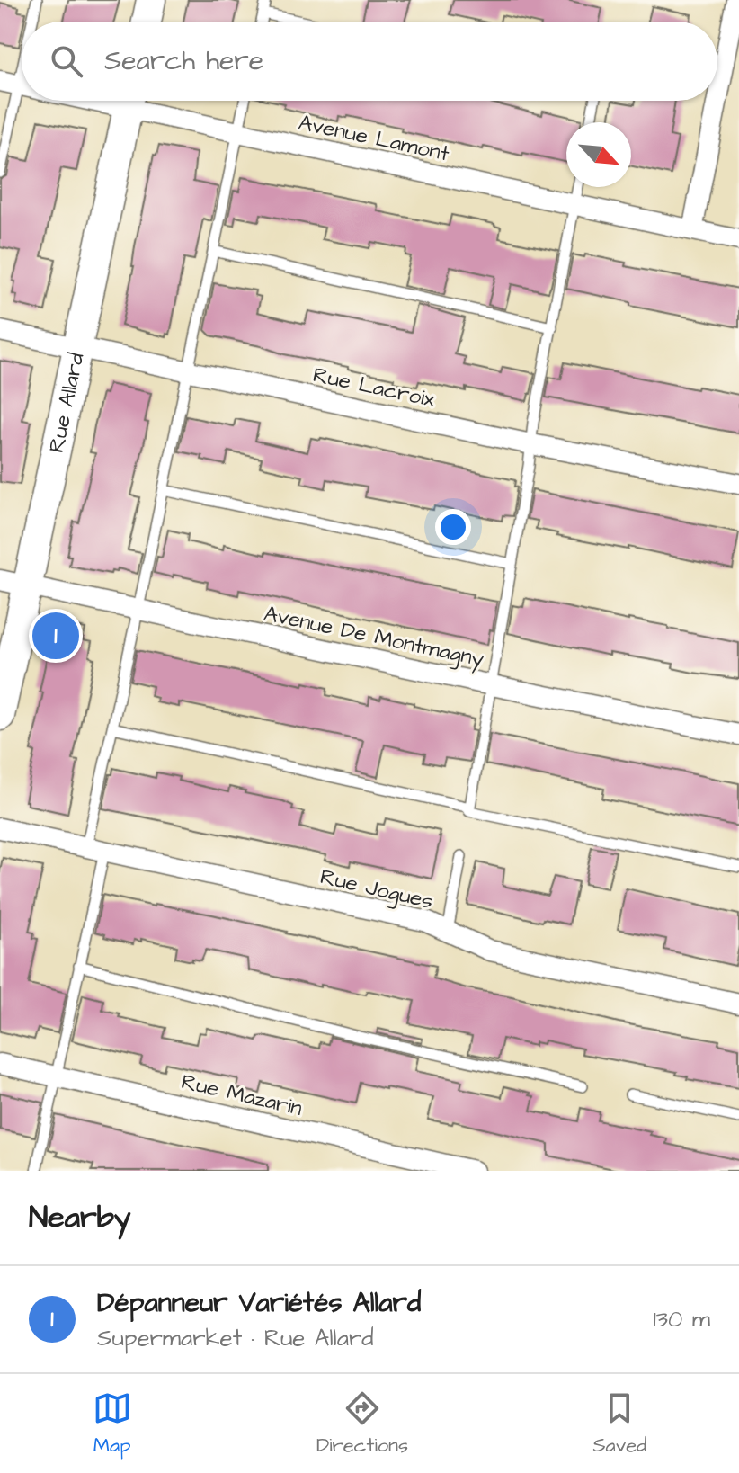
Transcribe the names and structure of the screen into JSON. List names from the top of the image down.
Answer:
{
  "streets": {
    "street": [
      "Avenue Lamont",
      "Rue Lacroix",
      "Rue Allard",
      "Avenue De Montmagny",
      "Rue Jogues",
      "Rue Mazarin"
    ]
  },
  "crossings": [
    ["Rue Lacroix", "Rue Allard"],
    ["Rue Allard", "Avenue De Montmagny"]
  ],
  "north": "bottom right",
  "page": {
    "search": "Search here",
    "pins": "1",
    "heading": "Nearby",
    "list": [
      {
        "mark": "1",
        "name": "Dépanneur Variétés Allard",
        "note": "Supermarket · Rue Allard",
        "value": "130 m"
      }
    ],
    "nav": ["Map", "Directions", "Saved"]
  }
}
